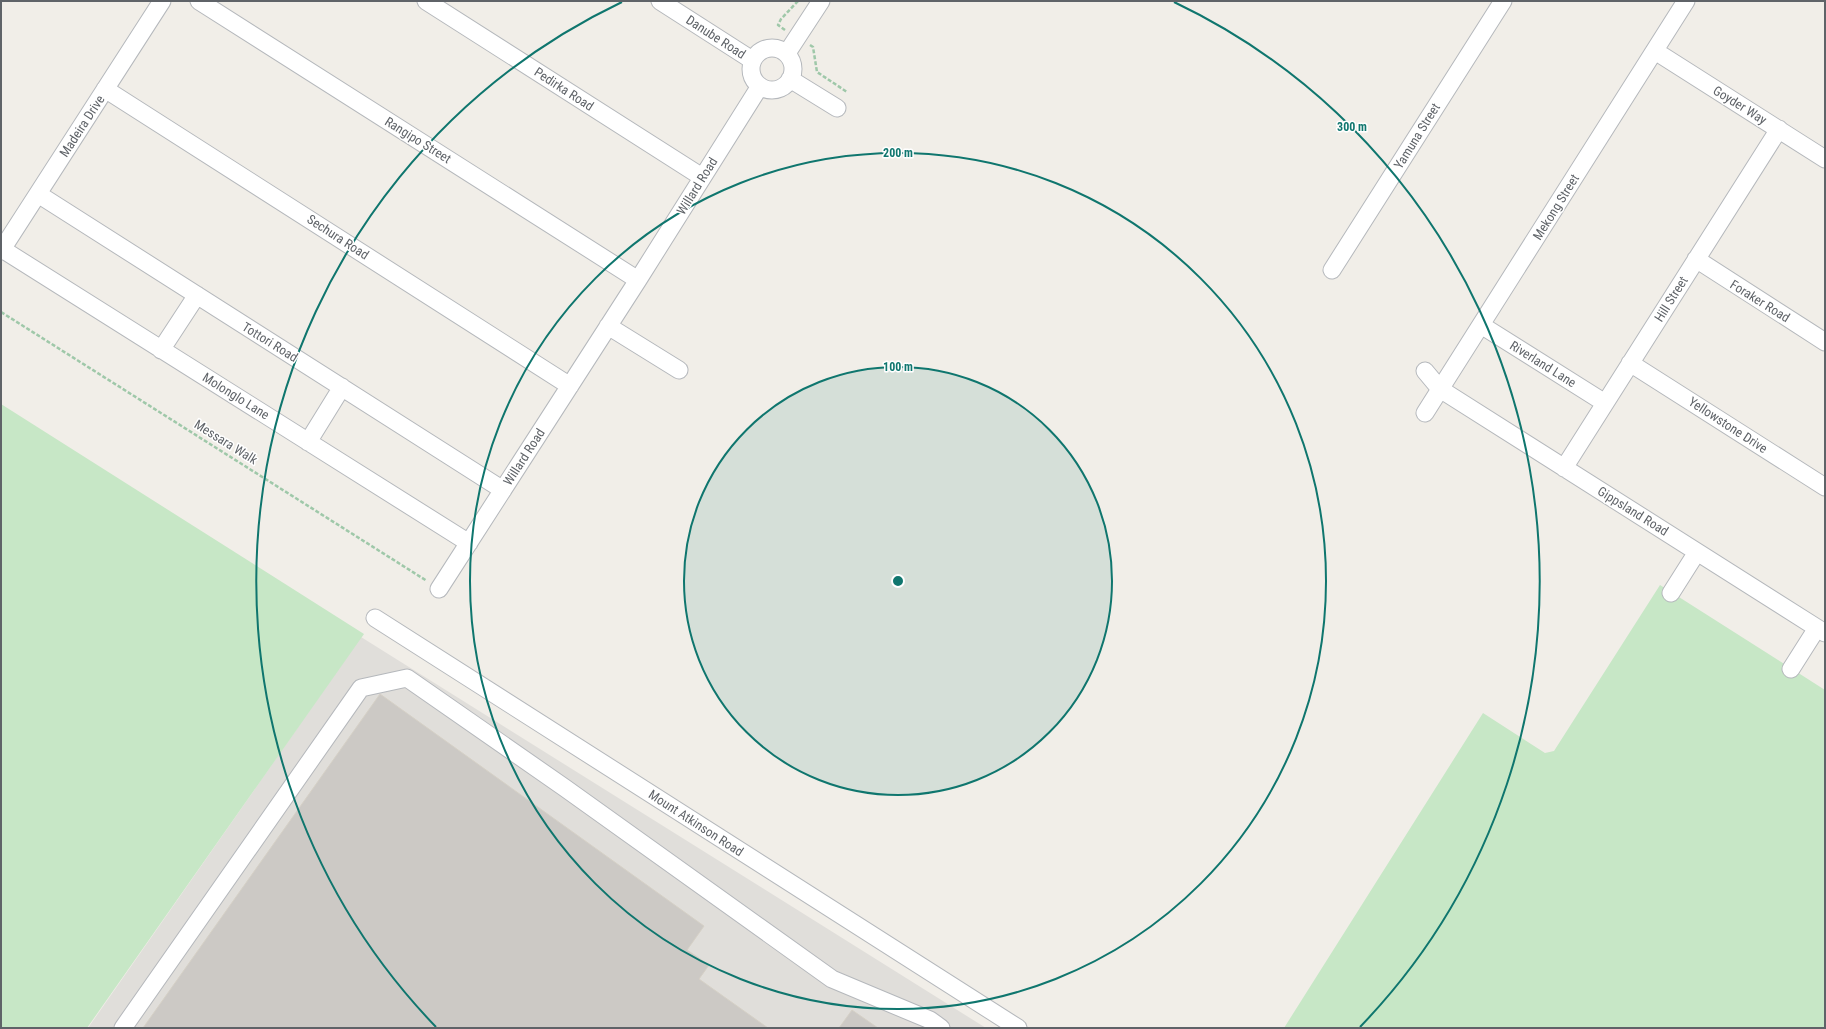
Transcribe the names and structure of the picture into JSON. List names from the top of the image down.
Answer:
{
  "streets": {
    "street": [
      "Danube Road",
      "Pedirka Road",
      "Goyder Way",
      "Madeira Drive",
      "Yamuna Street",
      "Rangipo Street",
      "Willard Road",
      "Mekong Street",
      "Sechura Road",
      "Hill Street",
      "Foraker Road",
      "Tottori Road",
      "Riverland Lane",
      "Molonglo Lane",
      "Yellowstone Drive",
      "Gippsland Road",
      "Mount Atkinson Road"
    ],
    "path": ["Messara Walk"]
  },
  "crossings": [
    ["Danube Road", "Willard Road"],
    ["Pedirka Road", "Willard Road"],
    ["Goyder Way", "Mekong Street"],
    ["Goyder Way", "Hill Street"],
    ["Madeira Drive", "Sechura Road"],
    ["Madeira Drive", "Tottori Road"],
    ["Madeira Drive", "Molonglo Lane"],
    ["Rangipo Street", "Willard Road"],
    ["Willard Road", "Sechura Road"],
    ["Willard Road", "Tottori Road"],
    ["Willard Road", "Molonglo Lane"],
    ["Willard Road", "Messara Walk"],
    ["Mekong Street", "Riverland Lane"],
    ["Mekong Street", "Gippsland Road"],
    ["Hill Street", "Foraker Road"],
    ["Hill Street", "Riverland Lane"],
    ["Hill Street", "Yellowstone Drive"],
    ["Hill Street", "Gippsland Road"]
  ],
  "rings": ["300 m", "200 m", "100 m"]
}
